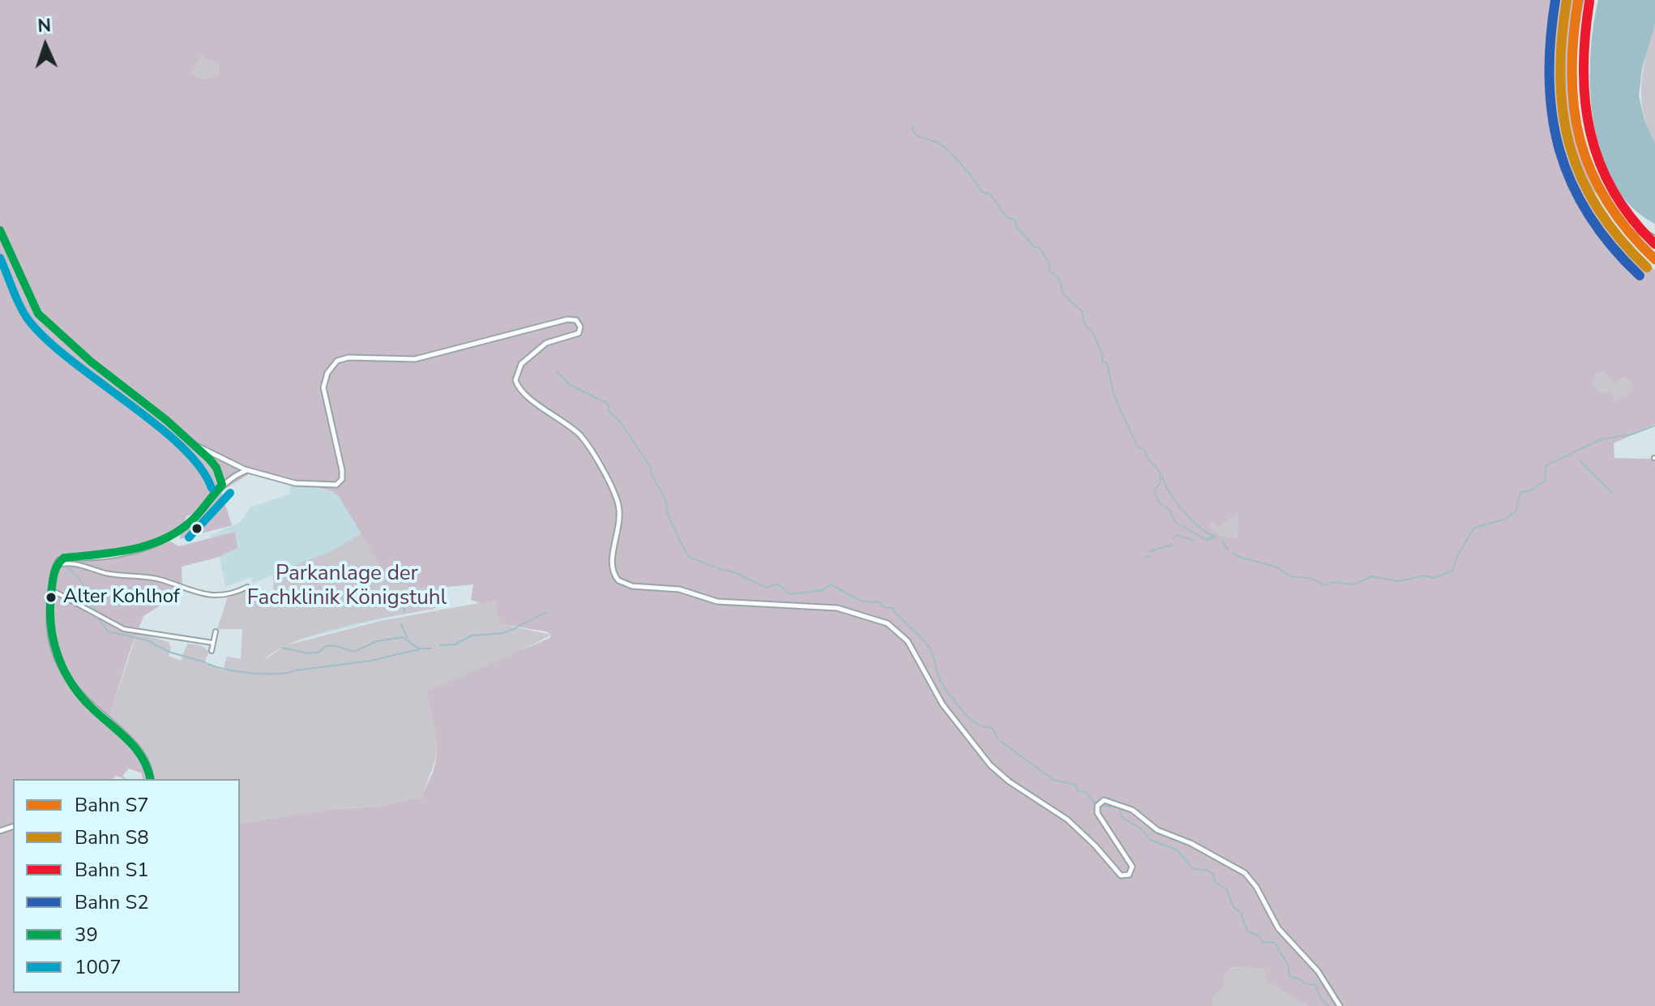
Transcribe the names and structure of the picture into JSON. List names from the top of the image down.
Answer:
{
  "parks": ["Parkanlage der Fachklinik Königstuhl"],
  "places": ["Alter Kohlhof"],
  "lines": [
    "rail line S7",
    "rail line S8",
    "rail line S2",
    "rail line S1",
    "transit line 39",
    "transit line 1007"
  ],
  "legend": [
    "Bahn S7",
    "Bahn S8",
    "Bahn S1",
    "Bahn S2",
    "39",
    "1007"
  ],
  "north": "top"
}
